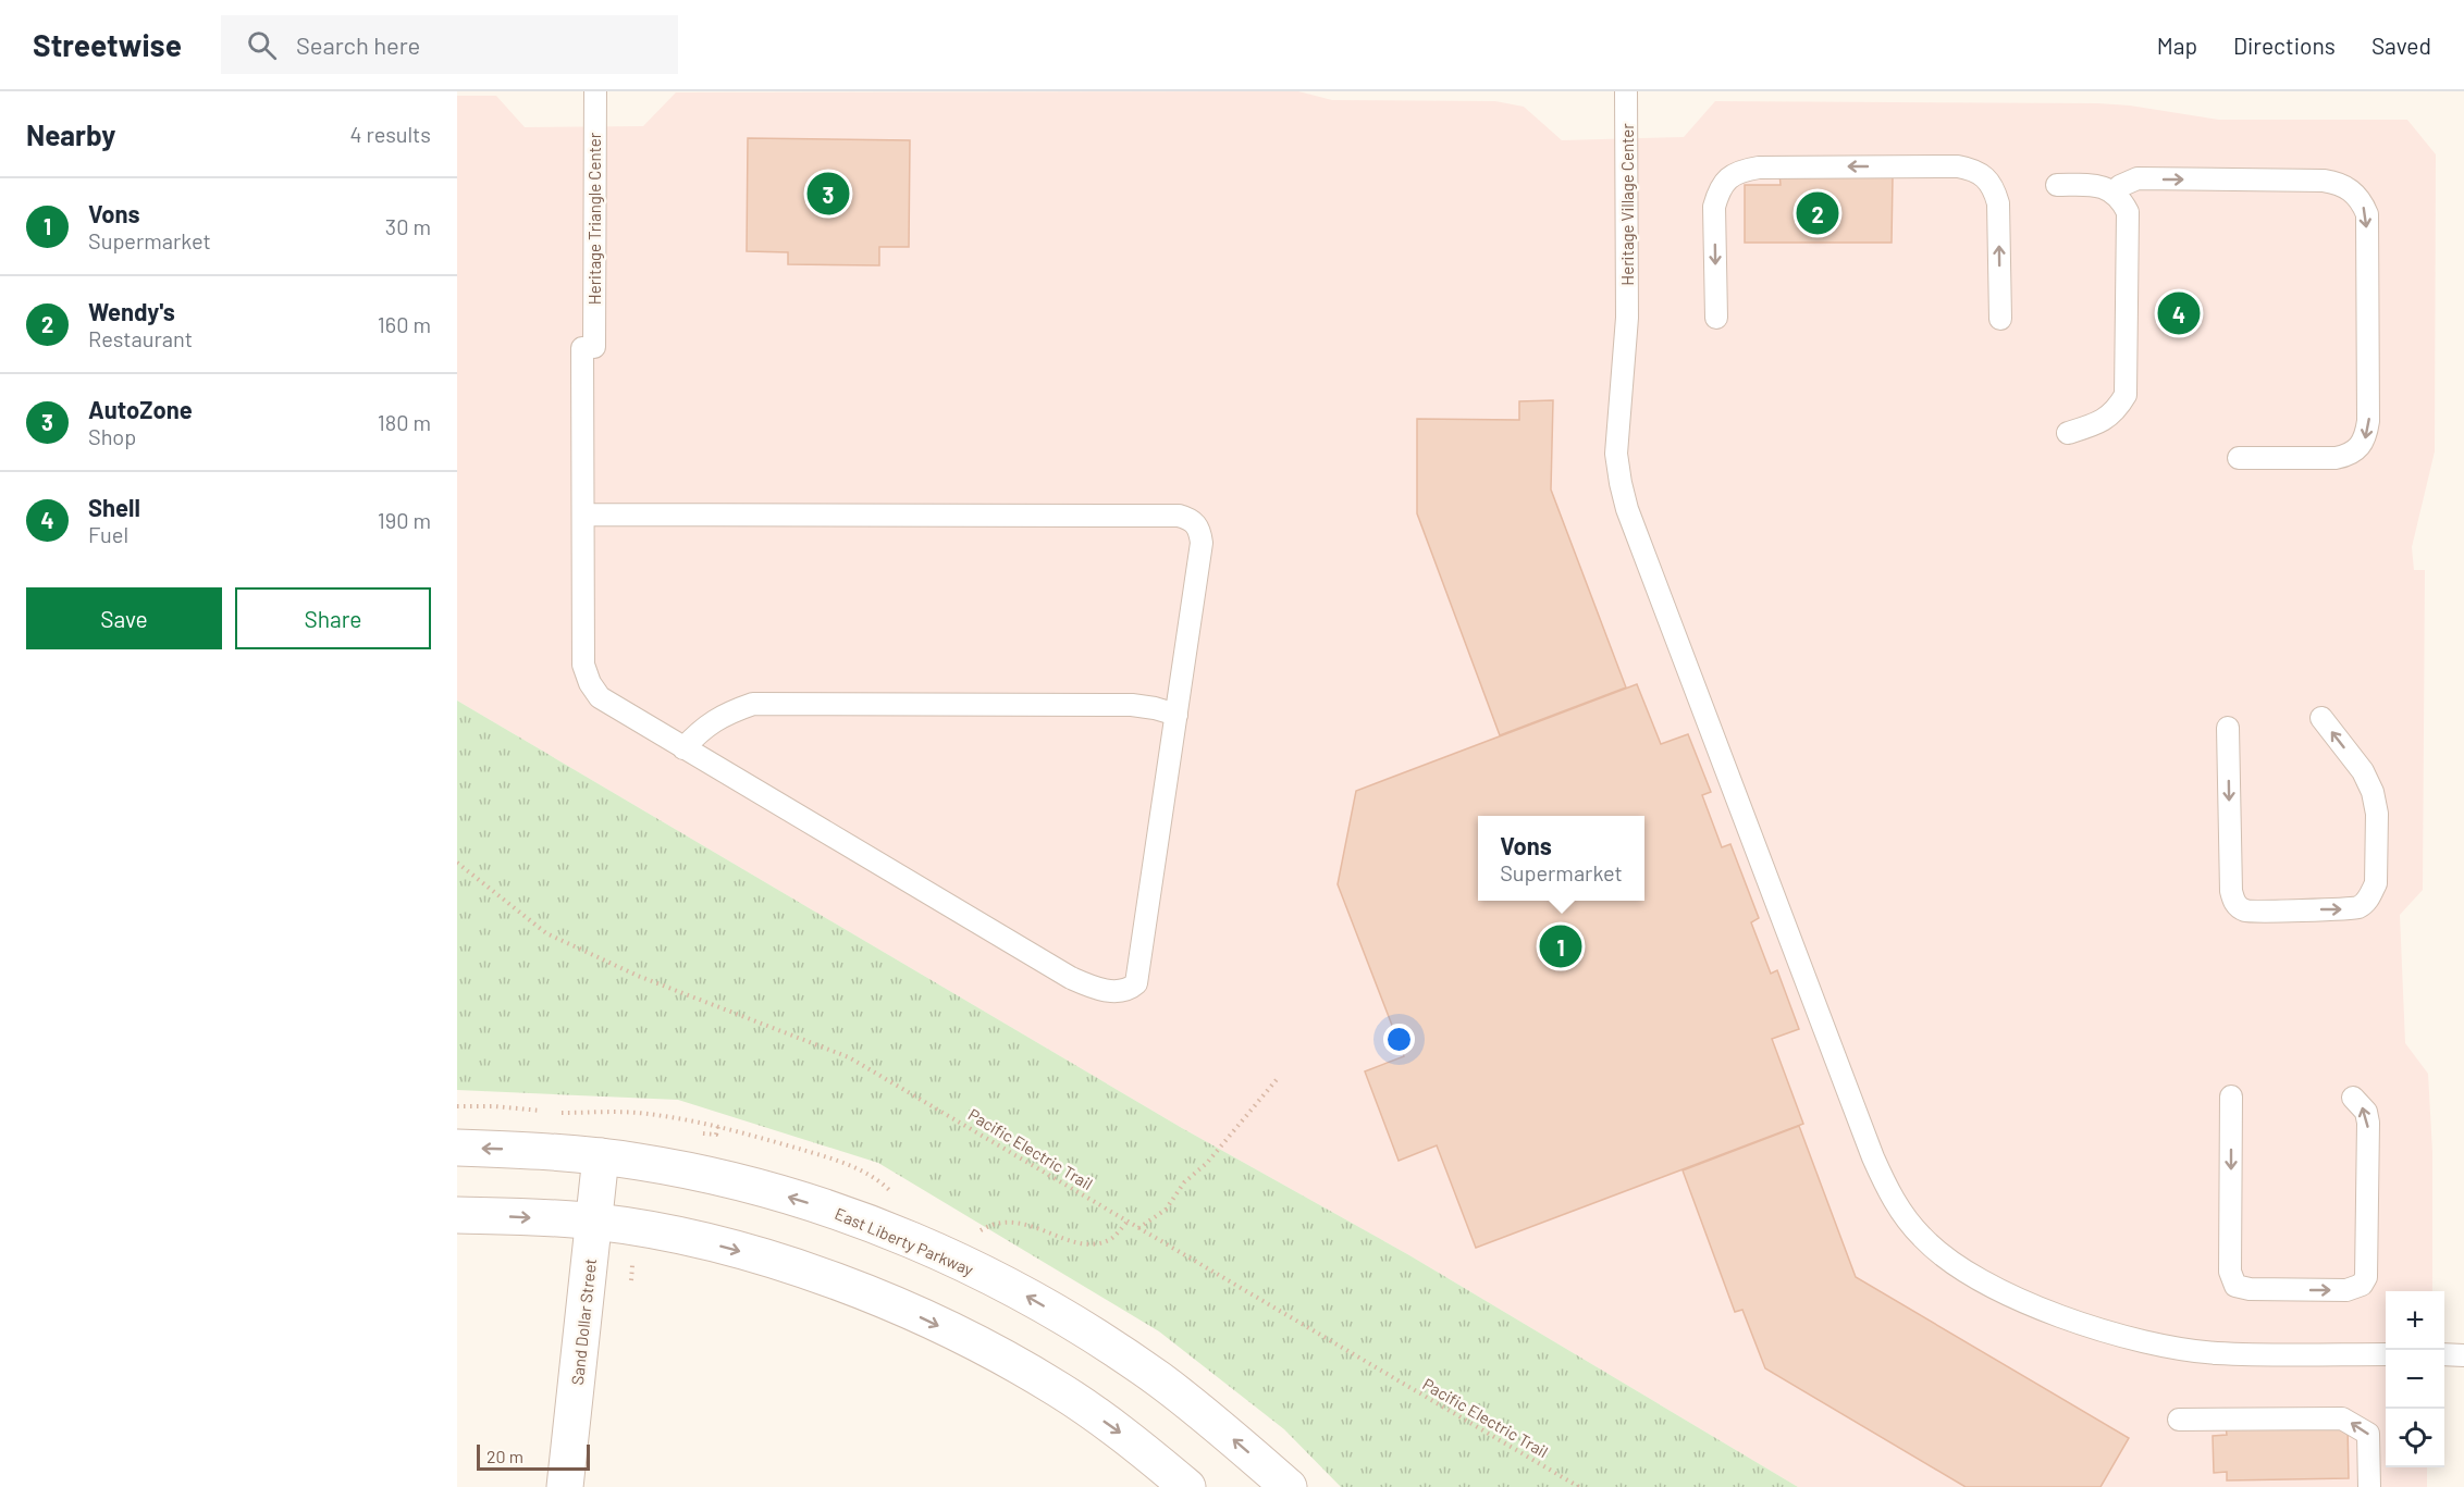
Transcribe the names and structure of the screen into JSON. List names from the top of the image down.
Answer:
{
  "streets": {
    "street": ["East Liberty Parkway", "Sand Dollar Street"],
    "lane": ["Heritage Village Center", "Heritage Triangle Center"],
    "path": ["Pacific Electric Trail"]
  },
  "crossings": [
    ["East Liberty Parkway", "Sand Dollar Street"]
  ],
  "scale_bar": "20 m",
  "page": {
    "header": "Streetwise",
    "search": "Search here",
    "nav": ["Map", "Directions", "Saved"],
    "heading": ["Nearby", "4 results"],
    "pins": [
      "3",
      "2",
      "4",
      "1"
    ],
    "list": [
      {
        "mark": "1",
        "name": "Vons",
        "note": "Supermarket",
        "value": "30 m"
      },
      {
        "mark": "2",
        "name": "Wendy's",
        "note": "Restaurant",
        "value": "160 m"
      },
      {
        "mark": "3",
        "name": "AutoZone",
        "note": "Shop",
        "value": "180 m"
      },
      {
        "mark": "4",
        "name": "Shell",
        "note": "Fuel",
        "value": "190 m"
      }
    ],
    "buttons": ["Save", "Share"],
    "popup": ["Vons", "Supermarket"],
    "map_buttons": ["+", "−"],
    "scale": "20 m"
  }
}
